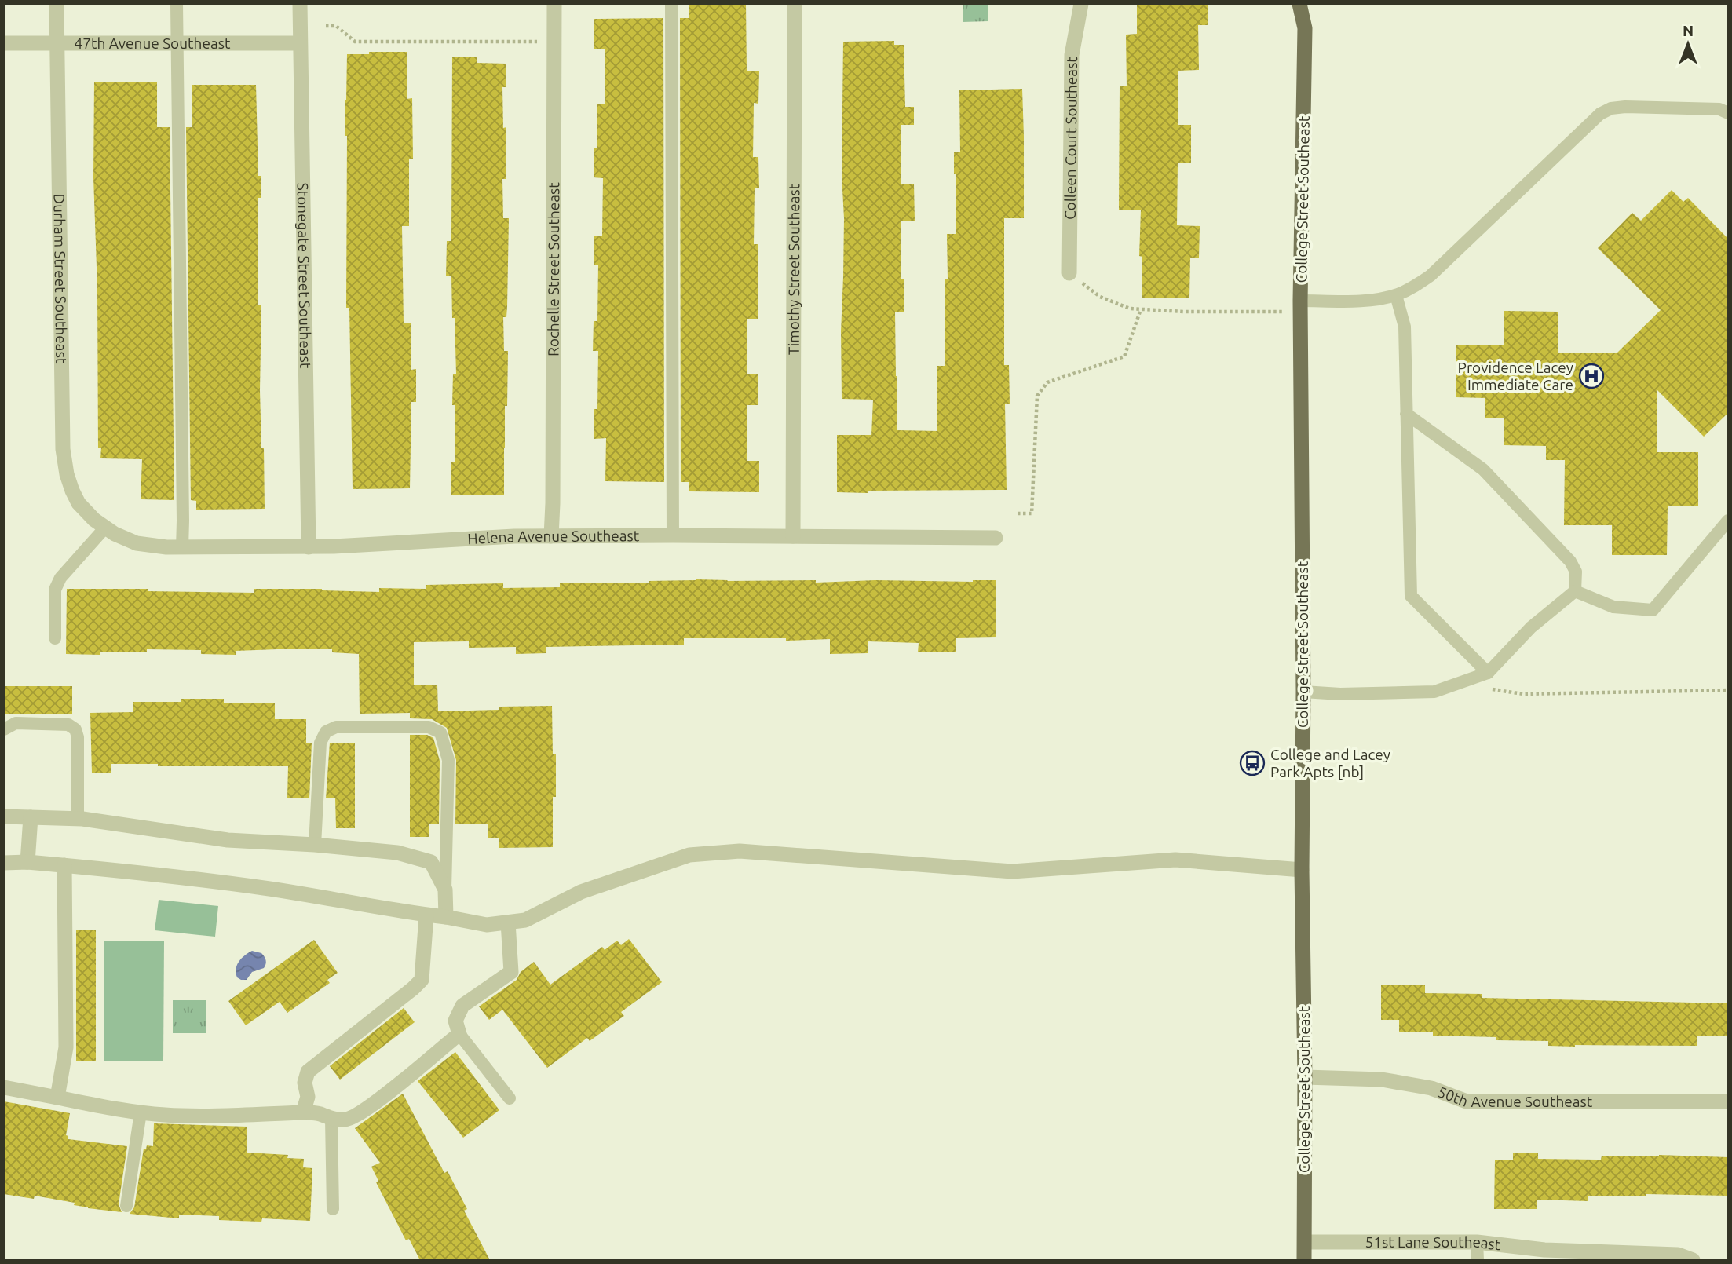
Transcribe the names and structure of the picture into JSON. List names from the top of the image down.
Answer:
{
  "streets": {
    "main road": ["College Street Southeast"],
    "street": [
      "47th Avenue Southeast",
      "Colleen Court Southeast",
      "Rochelle Street Southeast",
      "Timothy Street Southeast",
      "Stonegate Street Southeast",
      "Durham Street Southeast",
      "Helena Avenue Southeast",
      "50th Avenue Southeast",
      "51st Lane Southeast"
    ]
  },
  "crossings": [
    ["47th Avenue Southeast", "Stonegate Street Southeast"],
    ["47th Avenue Southeast", "Durham Street Southeast"],
    ["College Street Southeast", "50th Avenue Southeast"],
    ["College Street Southeast", "51st Lane Southeast"],
    ["Rochelle Street Southeast", "Helena Avenue Southeast"],
    ["Timothy Street Southeast", "Helena Avenue Southeast"],
    ["Stonegate Street Southeast", "Helena Avenue Southeast"],
    ["Durham Street Southeast", "Helena Avenue Southeast"]
  ],
  "places": {
    "hospital": ["Providence Lacey Immediate Care"],
    "bus stop": ["College and Lacey Park Apts [nb]"]
  },
  "north": "top"
}
